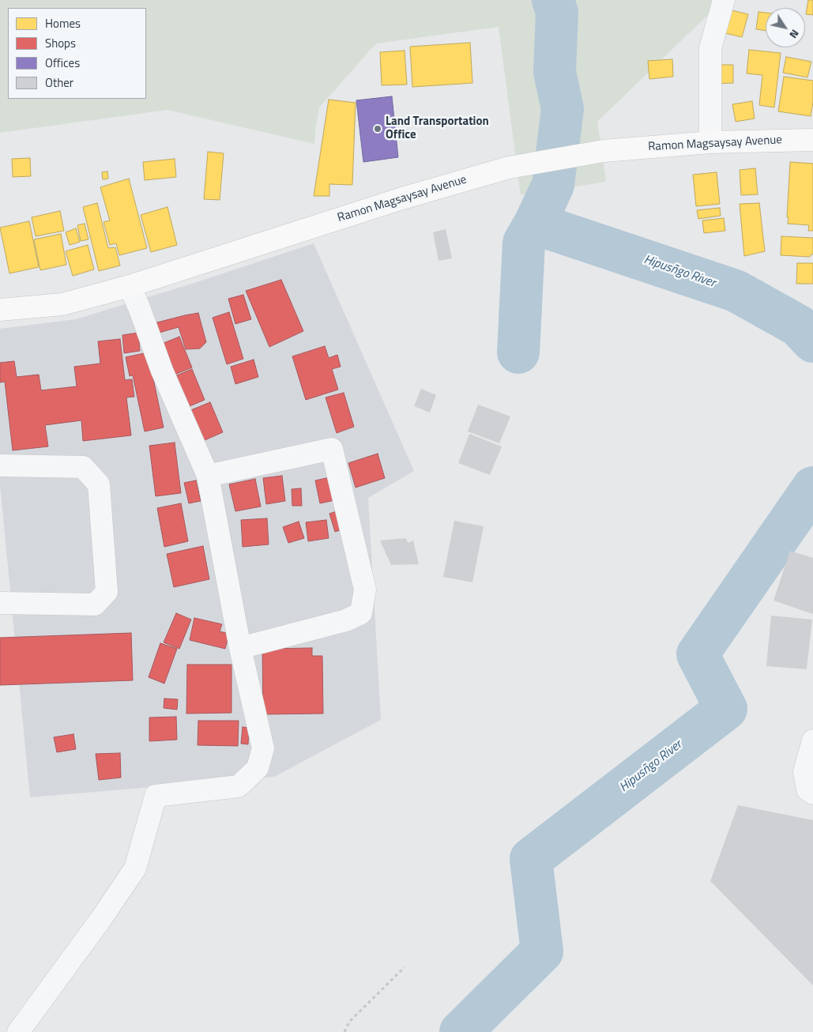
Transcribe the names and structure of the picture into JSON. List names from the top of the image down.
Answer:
{
  "streets": {
    "main road": ["Ramon Magsaysay Avenue"]
  },
  "water": ["Hipusñgo River"],
  "places": ["Land Transportation Office"],
  "legend": [
    "Homes",
    "Shops",
    "Offices",
    "Other"
  ],
  "north": "bottom right"
}
